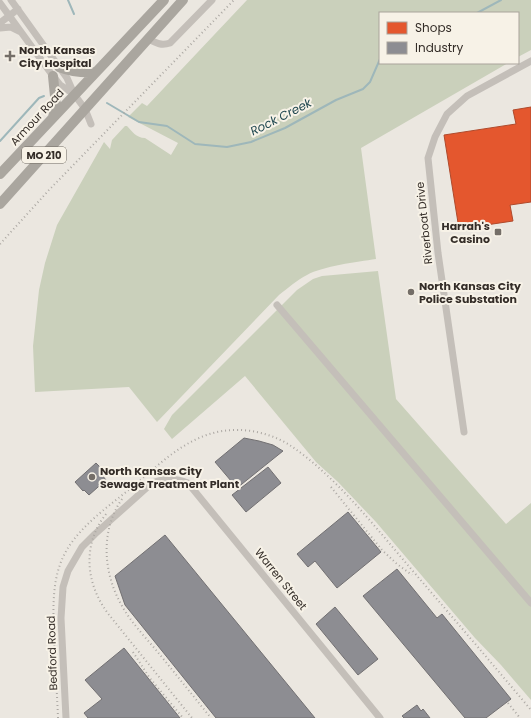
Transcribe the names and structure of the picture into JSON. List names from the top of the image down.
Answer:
{
  "streets": {
    "highway": ["Armour Road", "MO 210"],
    "street": ["Riverboat Drive", "Warren Street", "Bedford Road"]
  },
  "crossings": [
    ["Armour Road", "MO 210"],
    ["Warren Street", "Bedford Road"]
  ],
  "water": ["Rock Creek"],
  "places": {
    "health": ["North Kansas City Hospital"],
    "transit": ["Harrah's Casino"],
    "other": ["North Kansas City Police Substation", "North Kansas City Sewage Treatment Plant"]
  },
  "legend": ["Shops", "Industry"]
}
